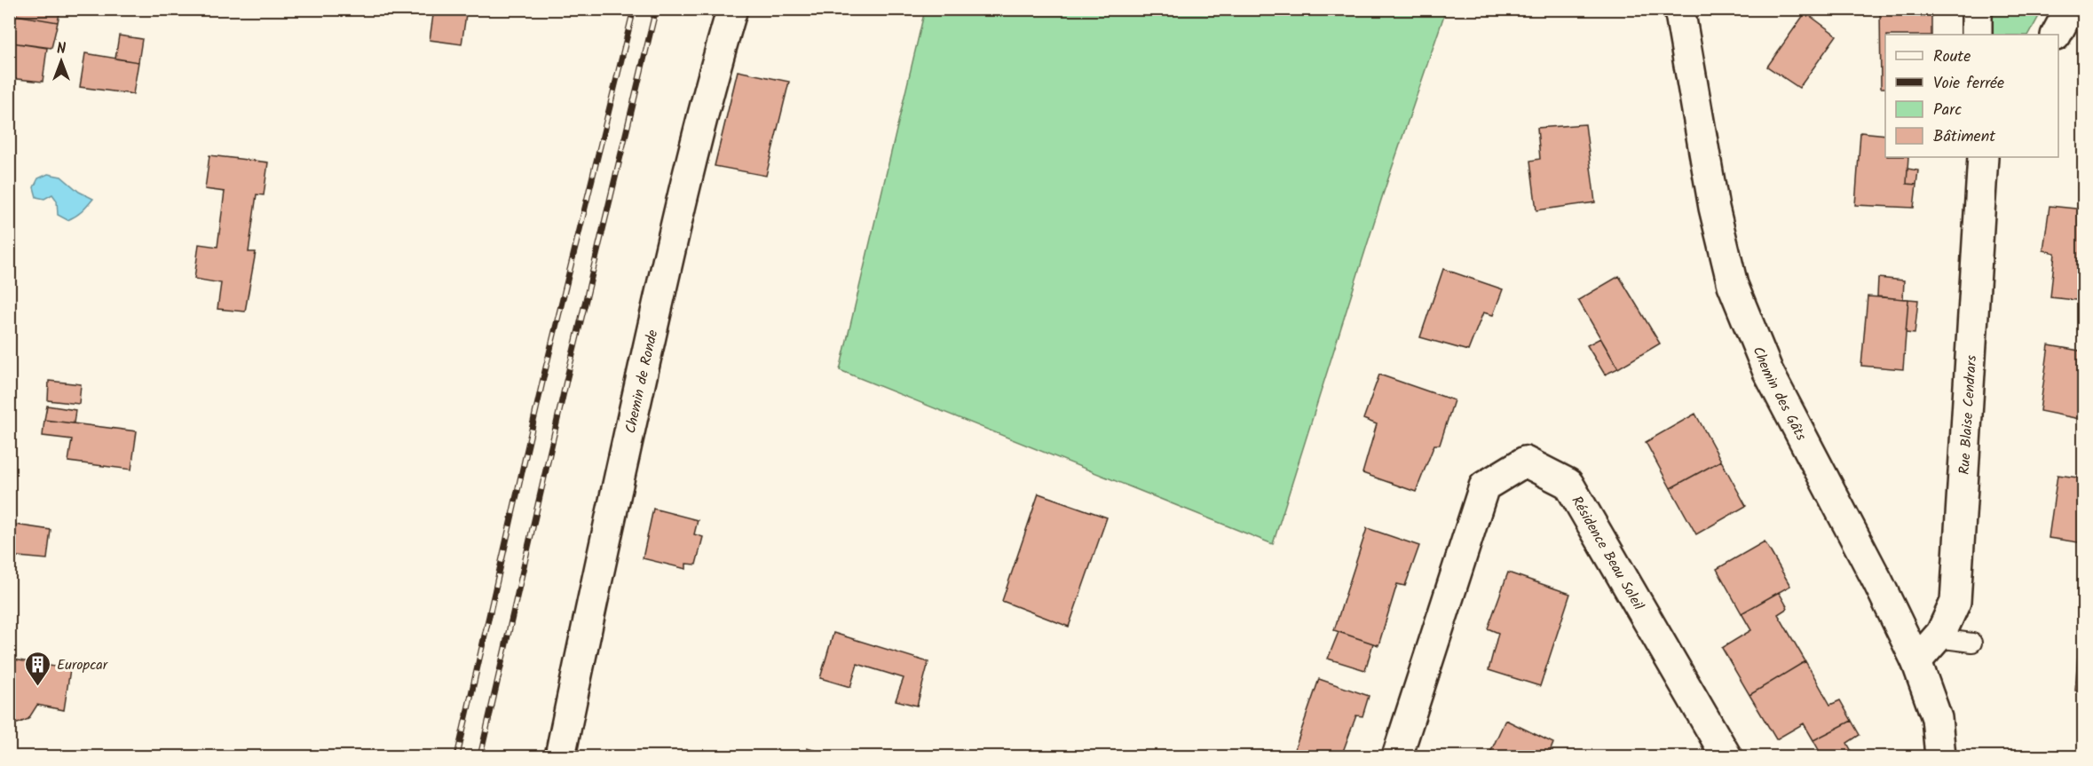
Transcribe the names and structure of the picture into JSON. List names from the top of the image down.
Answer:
{
  "streets": {
    "street": [
      "Chemin de Ronde",
      "Chemin des Gâts",
      "Rue Blaise Cendrars",
      "Résidence Beau Soleil"
    ]
  },
  "crossings": [
    ["Chemin des Gâts", "Rue Blaise Cendrars"]
  ],
  "places": {
    "building": ["Europcar"]
  },
  "legend": [
    "Route",
    "Voie ferrée",
    "Parc",
    "Bâtiment"
  ],
  "north": "top"
}
